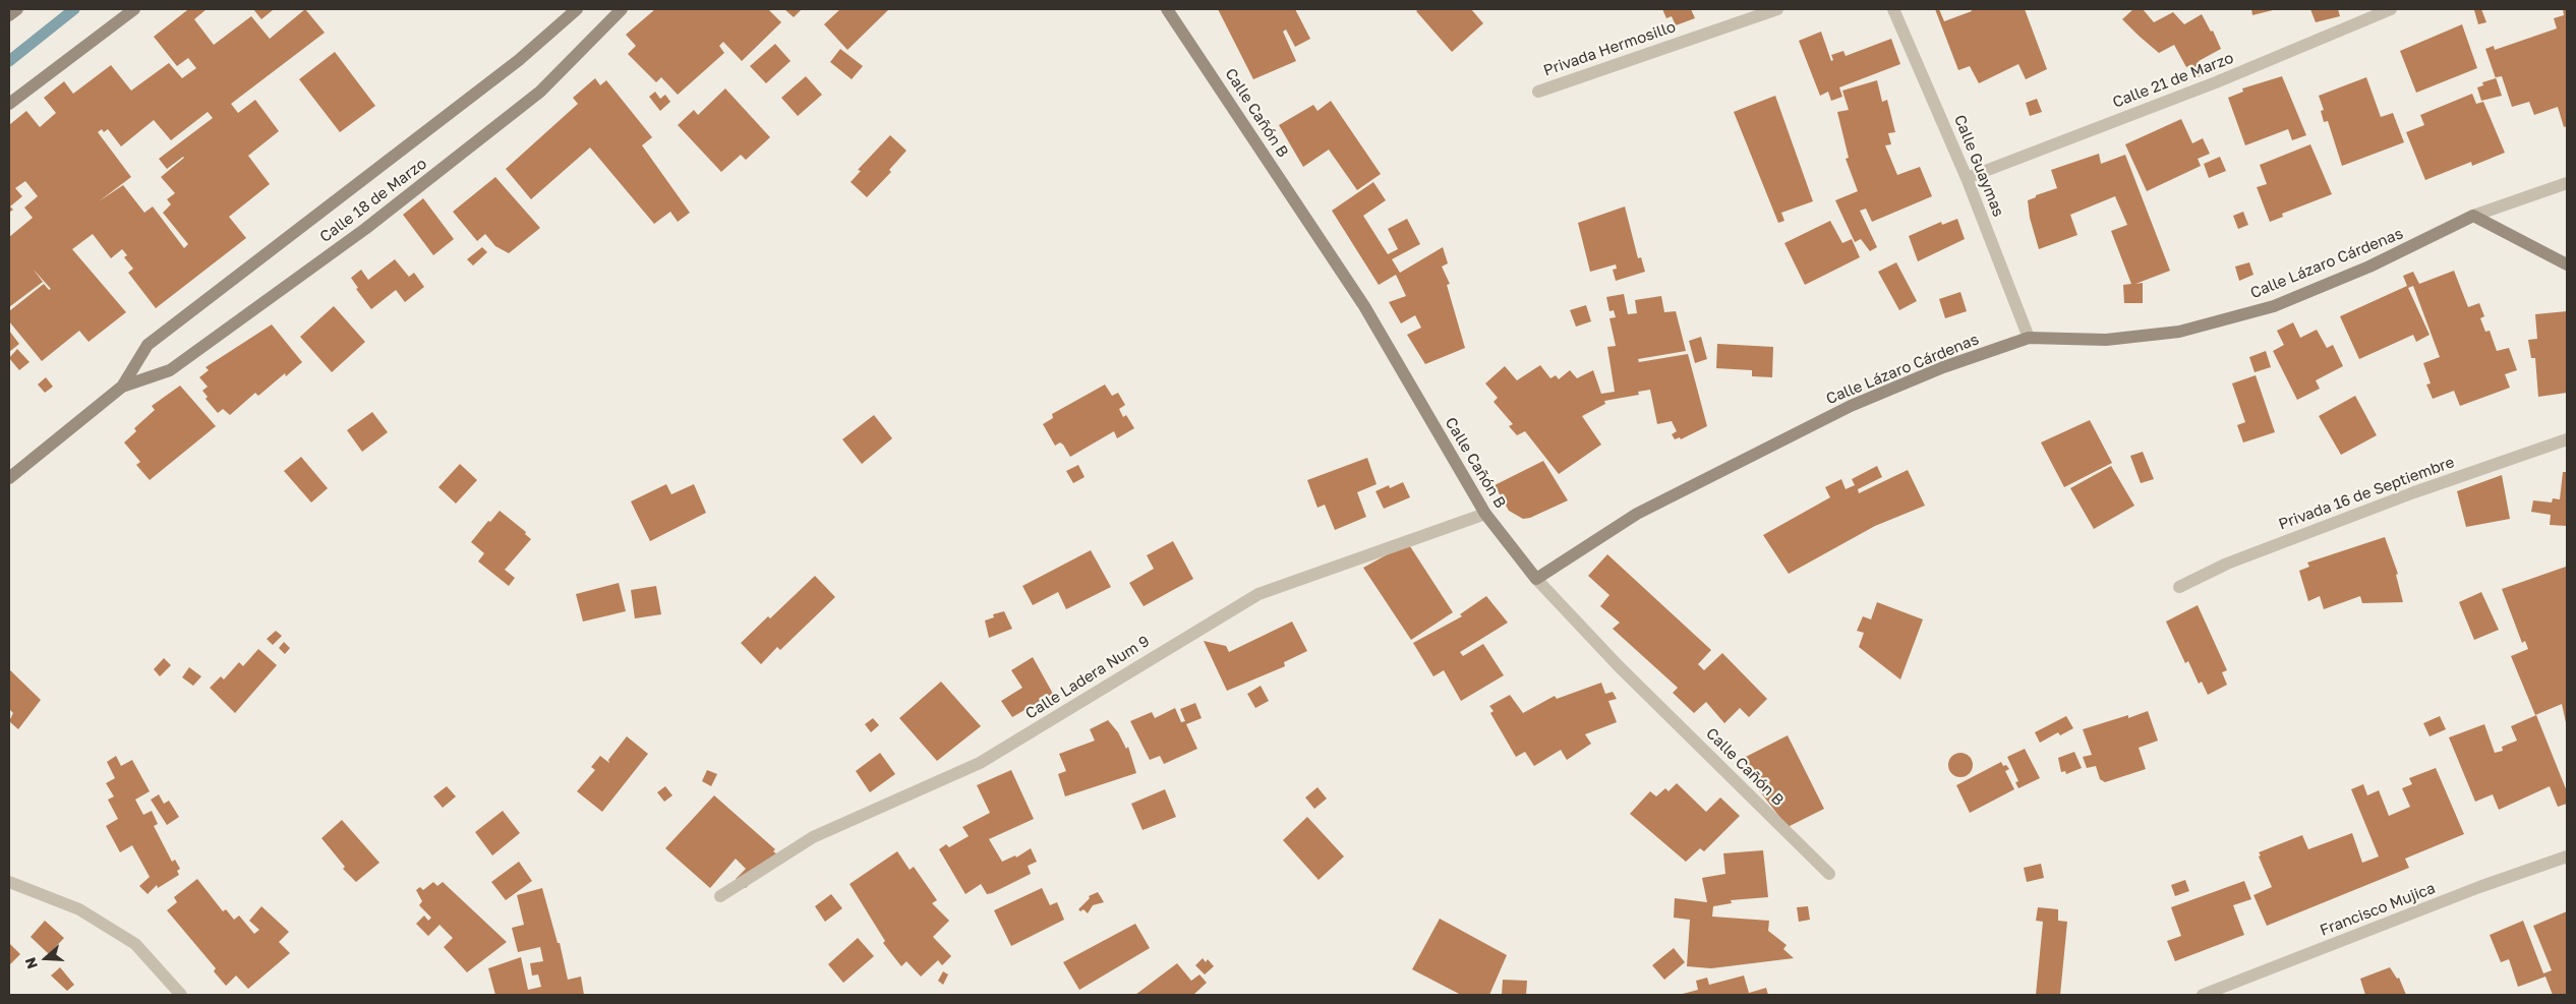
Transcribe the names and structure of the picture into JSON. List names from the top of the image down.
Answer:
{
  "streets": {
    "street": [
      "Privada Hermosillo",
      "Calle 21 de Marzo",
      "Calle Cañón B",
      "Calle Guaymas",
      "Calle 18 de Marzo",
      "Calle Lázaro Cárdenas",
      "Privada 16 de Septiembre",
      "Calle Ladera Num 9",
      "Francisco Mujica"
    ]
  },
  "crossings": [
    ["Calle 21 de Marzo", "Calle Guaymas"],
    ["Calle Cañón B", "Calle Lázaro Cárdenas"],
    ["Calle Cañón B", "Calle Ladera Num 9"],
    ["Calle Guaymas", "Calle Lázaro Cárdenas"]
  ],
  "north": "left"
}
